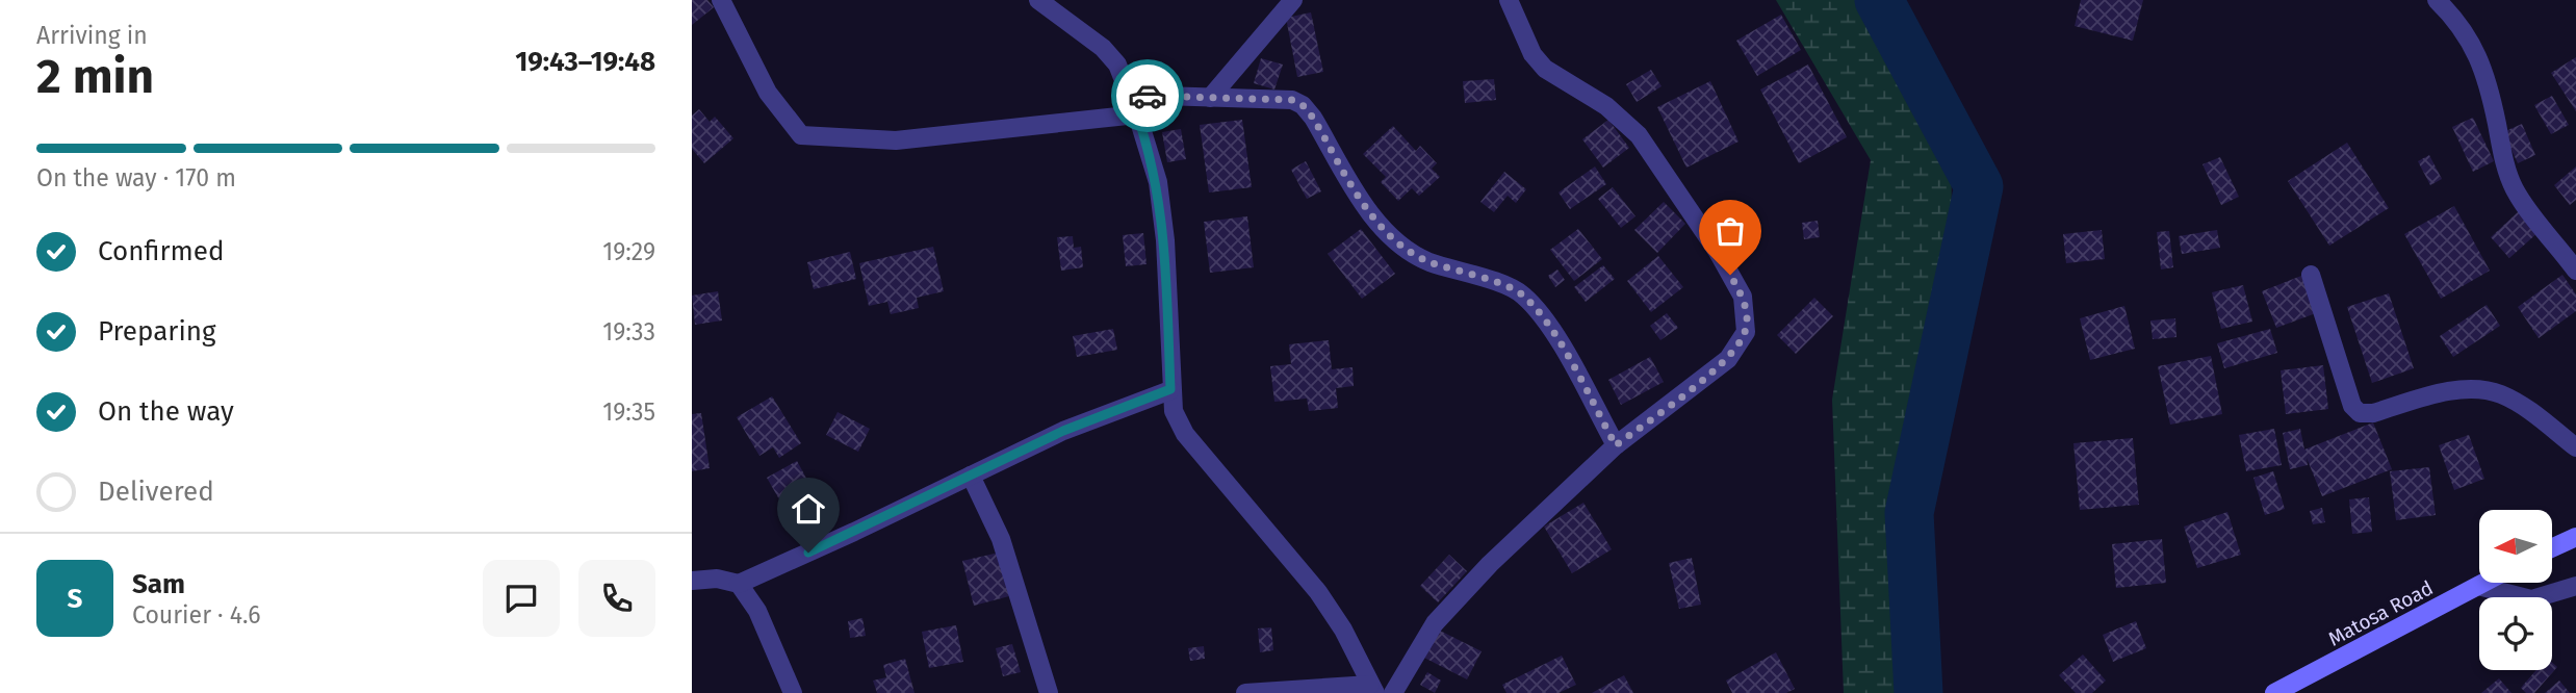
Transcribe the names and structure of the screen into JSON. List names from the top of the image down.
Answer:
{
  "streets": {
    "street": ["Matosa Road"]
  },
  "north": "left",
  "page": {
    "heading": ["2 min", "Arriving in", "19:43–19:48"],
    "panel": ["Sam", "Courier · 4.6"],
    "bar": "On the way · 170 m",
    "list": [
      ["Confirmed", "19:29"],
      ["Preparing", "19:33"],
      ["On the way", "19:35"],
      "Delivered"
    ],
    "round": "S"
  }
}
